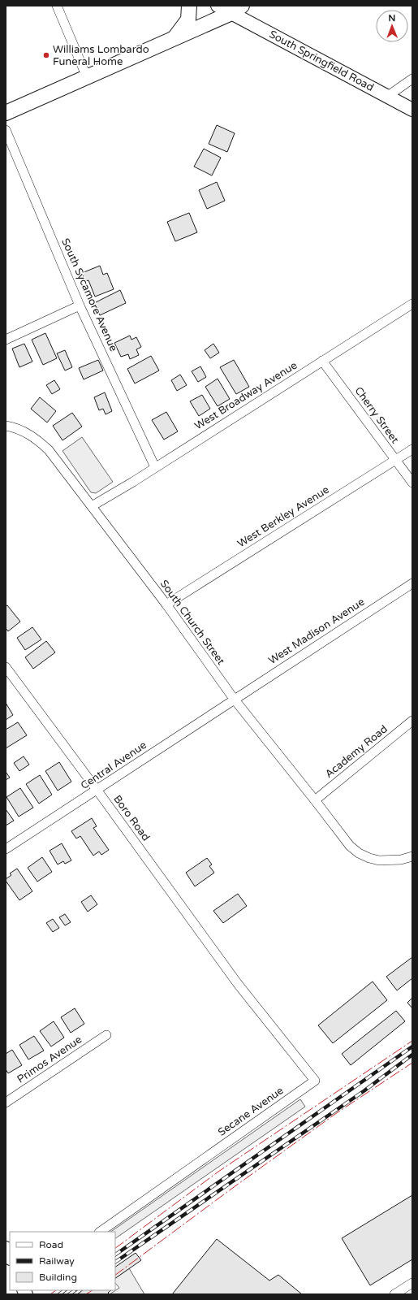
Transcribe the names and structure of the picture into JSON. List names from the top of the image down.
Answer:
{
  "streets": {
    "main road": ["South Springfield Road"],
    "street": [
      "South Sycamore Avenue",
      "West Broadway Avenue",
      "Cherry Street",
      "West Berkley Avenue",
      "South Church Street",
      "West Madison Avenue",
      "Academy Road",
      "Central Avenue",
      "Boro Road",
      "Primos Avenue",
      "Secane Avenue"
    ]
  },
  "crossings": [
    ["South Sycamore Avenue", "West Broadway Avenue"],
    ["West Broadway Avenue", "Cherry Street"],
    ["West Broadway Avenue", "South Church Street"],
    ["Cherry Street", "West Berkley Avenue"],
    ["West Berkley Avenue", "South Church Street"],
    ["South Church Street", "West Madison Avenue"],
    ["South Church Street", "Academy Road"],
    ["South Church Street", "Central Avenue"],
    ["West Madison Avenue", "Central Avenue"],
    ["Central Avenue", "Boro Road"],
    ["Boro Road", "Secane Avenue"]
  ],
  "places": ["Williams Lombardo Funeral Home"],
  "legend": ["Road", "Railway", "Building"],
  "north": "top"
}
